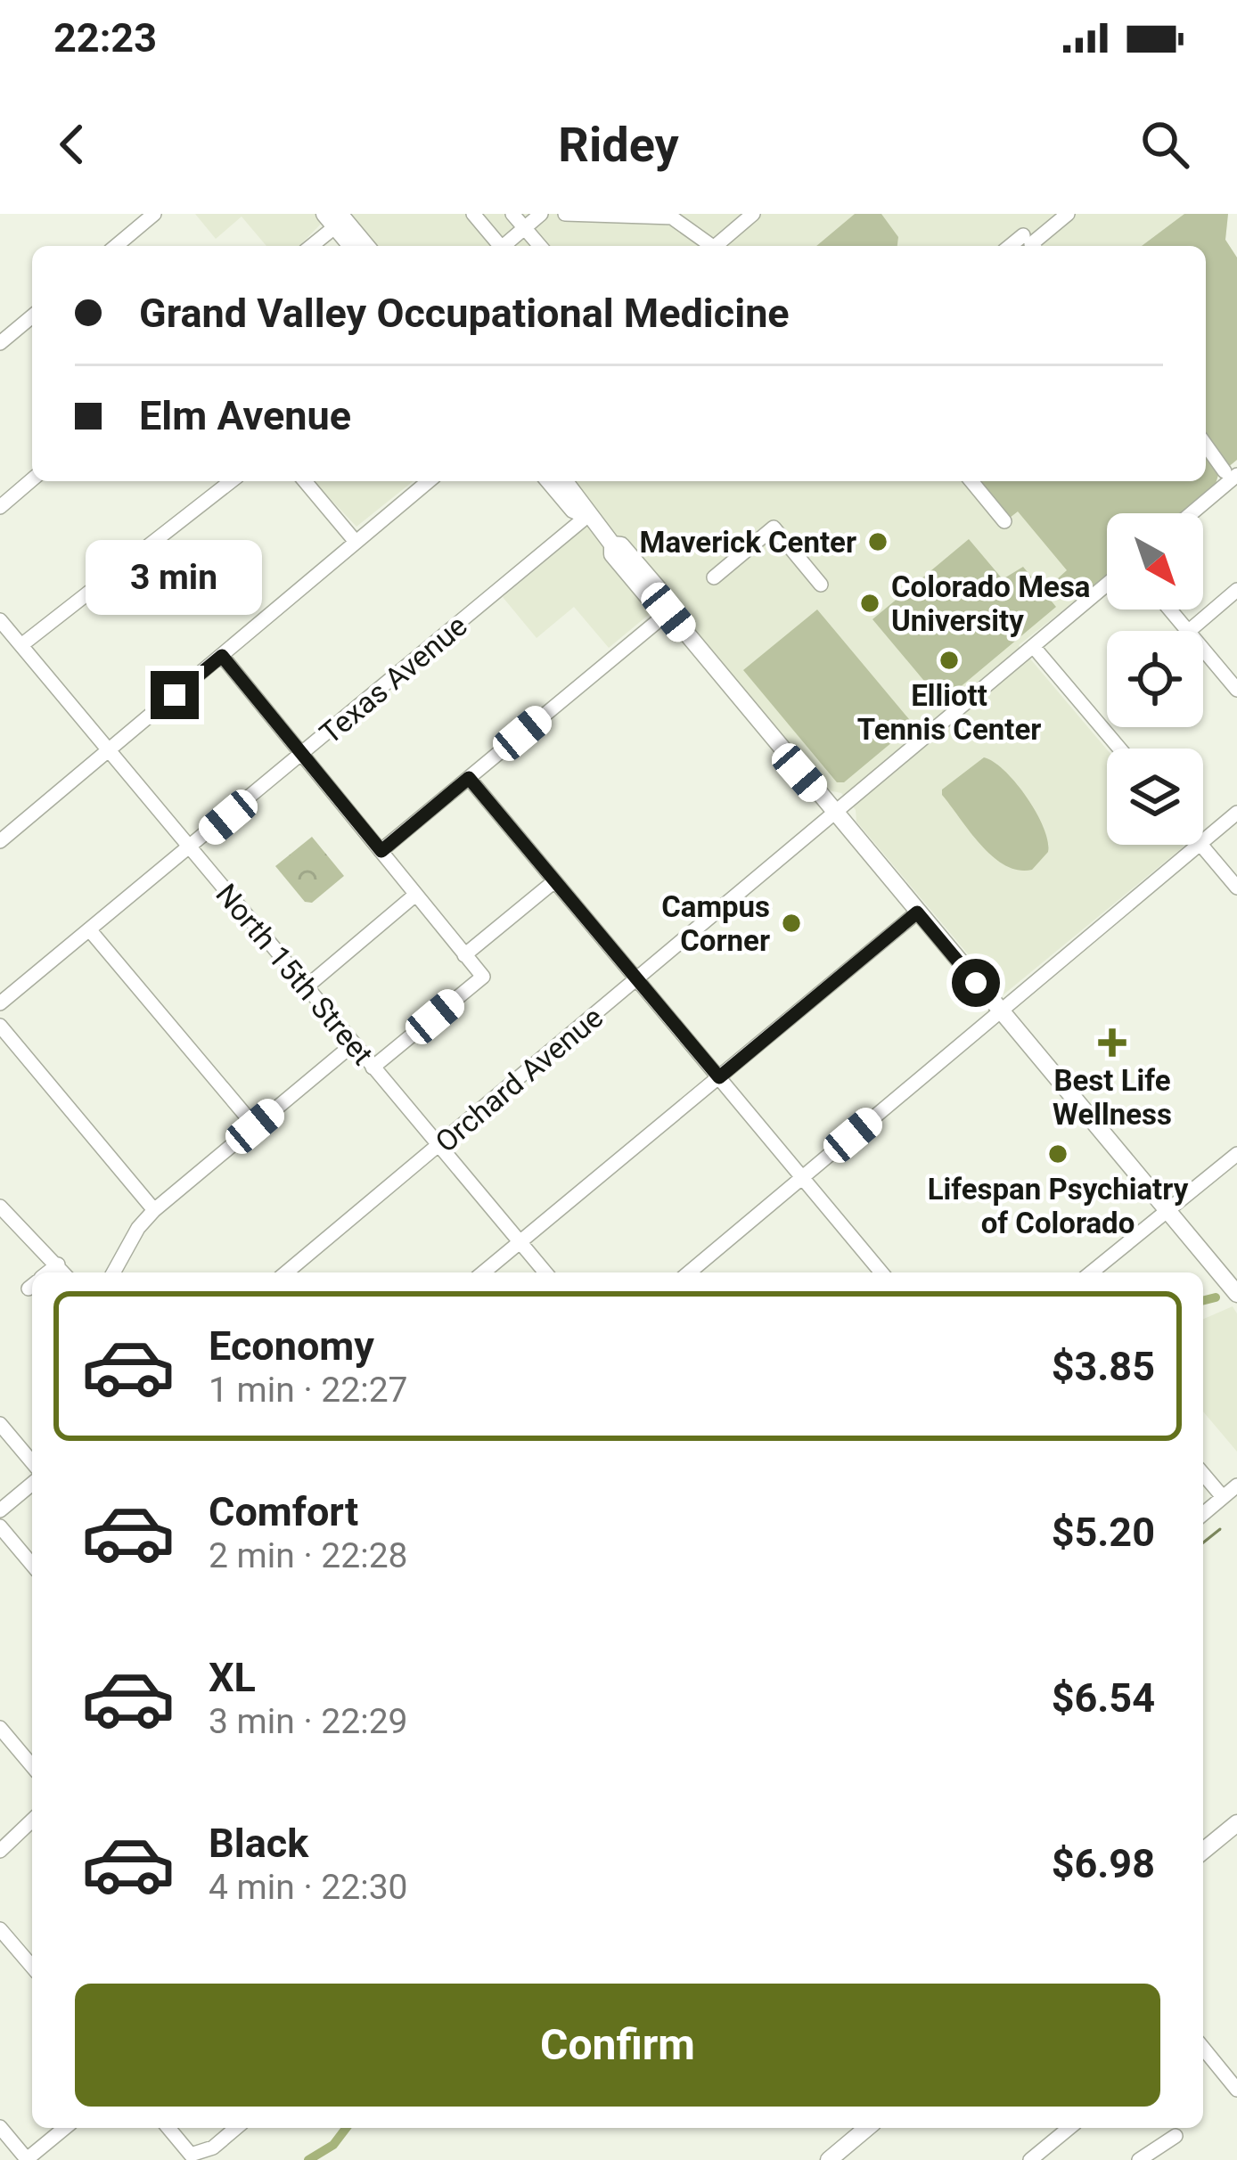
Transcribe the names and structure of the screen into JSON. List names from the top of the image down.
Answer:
{
  "streets": {
    "street": ["Texas Avenue", "North 15th Street", "Orchard Avenue"]
  },
  "crossings": [
    ["Texas Avenue", "North 15th Street"],
    ["North 15th Street", "Orchard Avenue"]
  ],
  "places": {
    "other": [
      "Maverick Center",
      "Colorado Mesa University",
      "Elliott Tennis Center",
      "Campus Corner",
      "Lifespan Psychiatry of Colorado"
    ],
    "health": ["Best Life Wellness"]
  },
  "north": "bottom right",
  "page": {
    "status": "22:23",
    "header": "Ridey",
    "banner": ["Grand Valley Occupational Medicine", "Elm Avenue"],
    "bubble": "3 min",
    "list": [
      {
        "name": "Economy",
        "note": "1 min · 22:27",
        "value": "$3.85"
      },
      {
        "name": "Comfort",
        "note": "2 min · 22:28",
        "value": "$5.20"
      },
      {
        "name": "XL",
        "note": "3 min · 22:29",
        "value": "$6.54"
      },
      {
        "name": "Black",
        "note": "4 min · 22:30",
        "value": "$6.98"
      }
    ],
    "buttons": "Confirm"
  }
}
